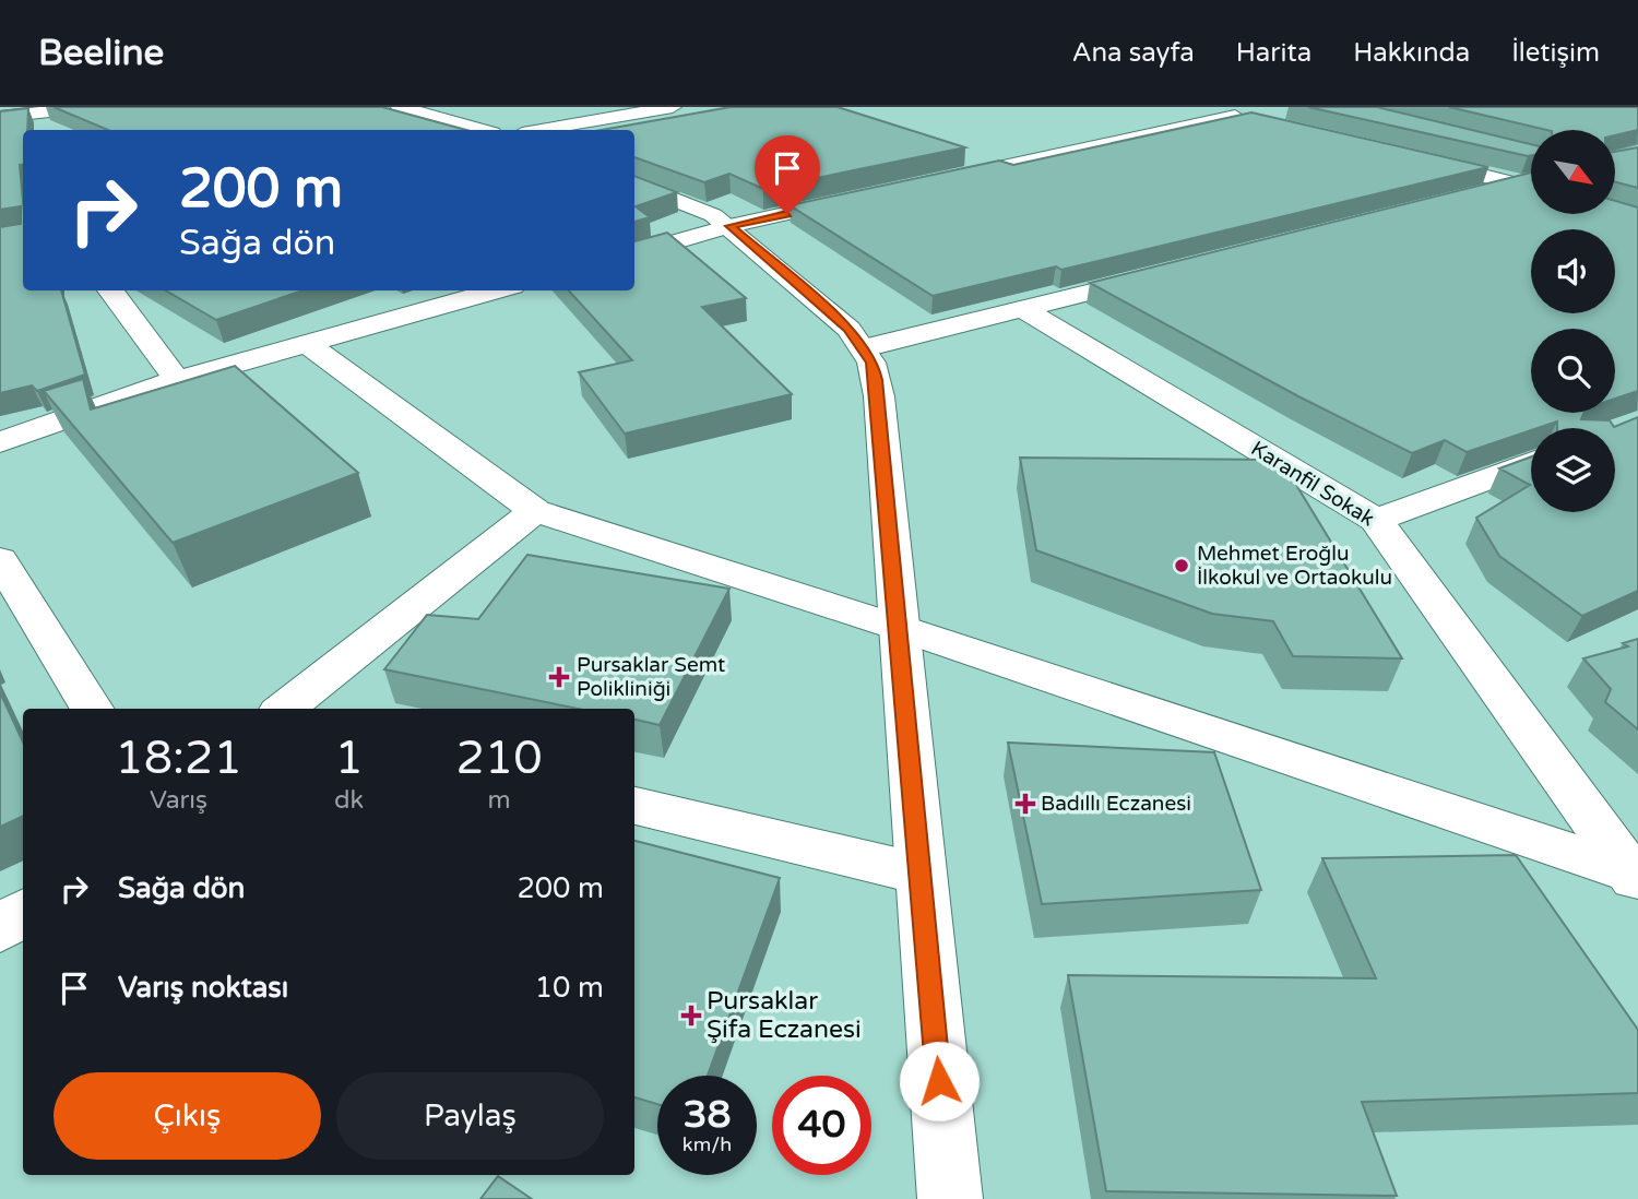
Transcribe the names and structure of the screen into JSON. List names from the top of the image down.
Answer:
{
  "streets": {
    "street": ["Karanfil Sokak"]
  },
  "places": {
    "other": ["Mehmet Eroğlu İlkokul ve Ortaokulu"],
    "health": ["Pursaklar Semt Polikliniği", "Badıllı Eczanesi", "Pursaklar Şifa Eczanesi"]
  },
  "north": "bottom right",
  "page": {
    "header": "Beeline",
    "nav": [
      "Ana sayfa",
      "Harita",
      "Hakkında",
      "İletişim"
    ],
    "turn": ["200 m", "Sağa dön"],
    "eta": [
      "18:21",
      "Varış",
      "1",
      "dk",
      "210",
      "m"
    ],
    "list": [
      {
        "name": "Sağa dön",
        "value": "200 m"
      },
      {
        "name": "Varış noktası",
        "value": "10 m"
      }
    ],
    "buttons": ["Çıkış", "Paylaş"],
    "speed": "38 km/h",
    "limit": "40"
  }
}
